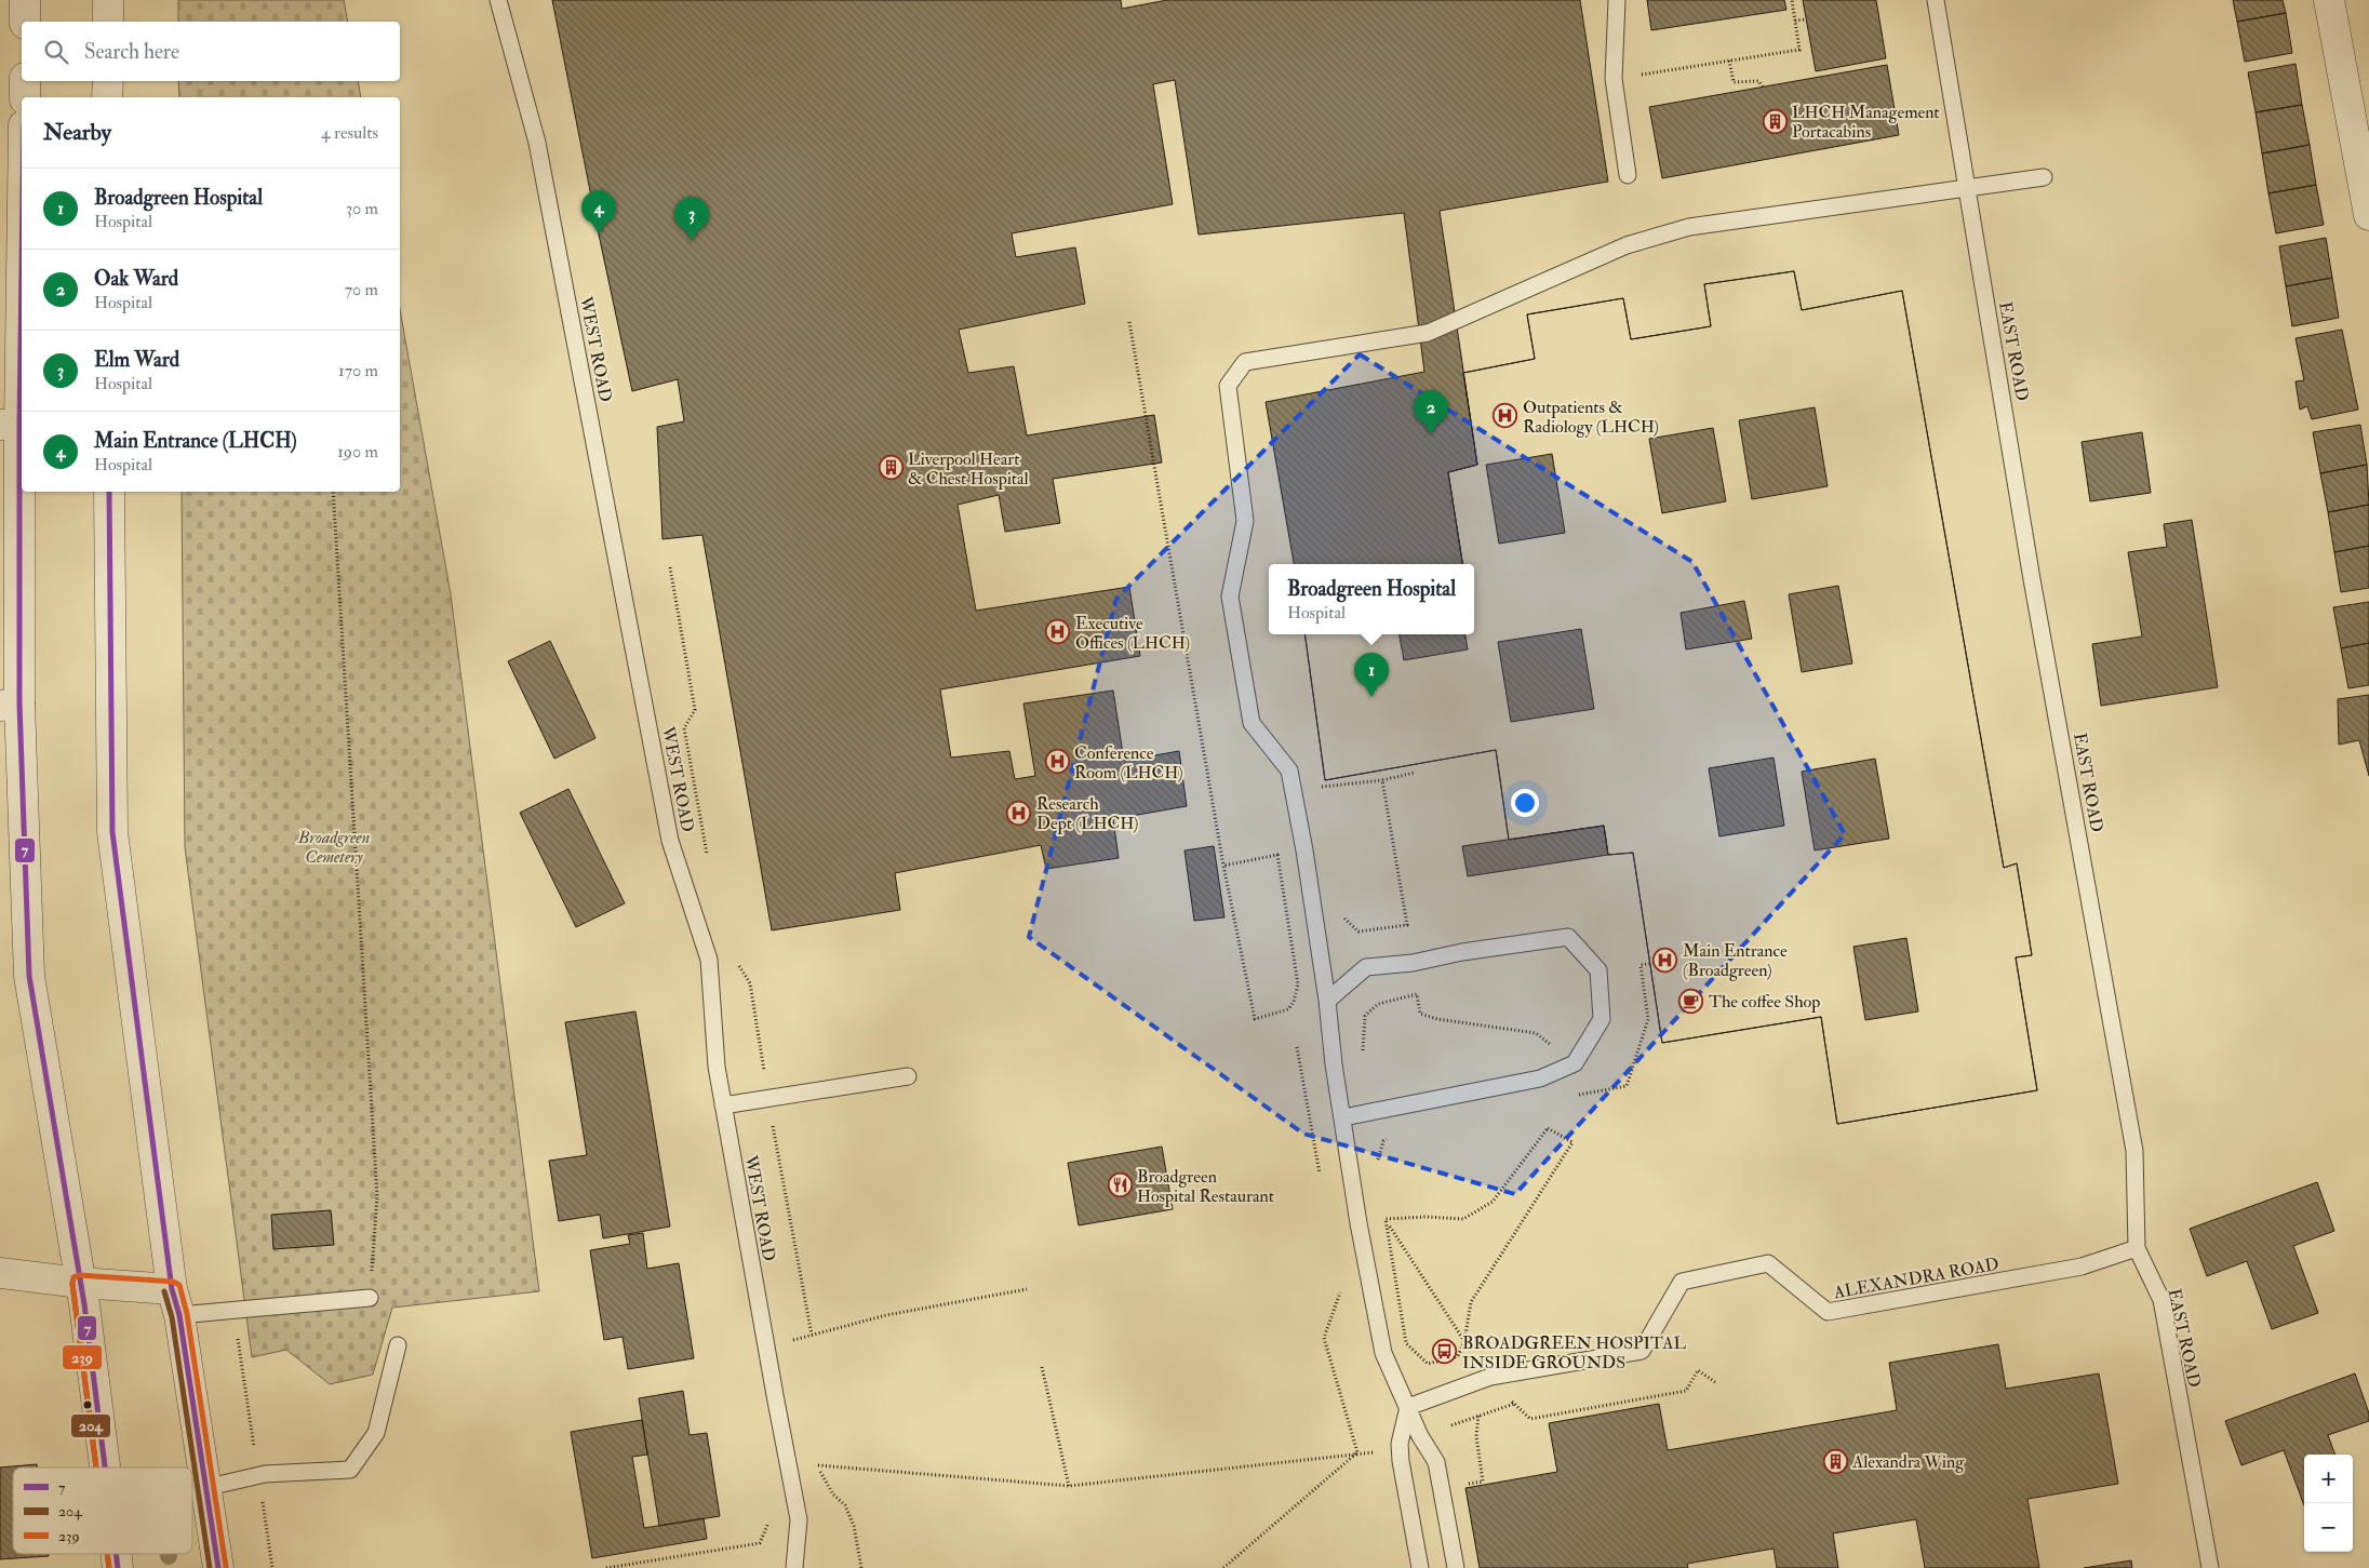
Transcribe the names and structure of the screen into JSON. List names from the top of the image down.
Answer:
{
  "streets": {
    "lane": ["WEST ROAD", "EAST ROAD", "ALEXANDRA ROAD"]
  },
  "crossings": [
    ["EAST ROAD", "ALEXANDRA ROAD"]
  ],
  "parks": ["Broadgreen Cemetery"],
  "places": {
    "building": ["LHCH Management Portacabins", "Liverpool Heart & Chest Hospital", "Alexandra Wing"],
    "hospital": [
      "Outpatients & Radiology (LHCH)",
      "Executive Offices (LHCH)",
      "Conference Room (LHCH)",
      "Research Dept (LHCH)",
      "Main Entrance (Broadgreen)"
    ],
    "cafe": ["The coffee Shop"],
    "restaurant": ["Broadgreen Hospital Restaurant"],
    "bus stop": ["BROADGREEN HOSPITAL INSIDE GROUNDS"]
  },
  "lines": ["transit line 7", "transit line 239", "transit line 204"],
  "legend": ["7", "204", "239"],
  "page": {
    "search": "Search here",
    "heading": ["Nearby", "4 results"],
    "list": [
      {
        "mark": "1",
        "name": "Broadgreen Hospital",
        "note": "Hospital",
        "value": "30 m"
      },
      {
        "mark": "2",
        "name": "Oak Ward",
        "note": "Hospital",
        "value": "70 m"
      },
      {
        "mark": "3",
        "name": "Elm Ward",
        "note": "Hospital",
        "value": "170 m"
      },
      {
        "mark": "4",
        "name": "Main Entrance (LHCH)",
        "note": "Hospital",
        "value": "190 m"
      }
    ],
    "pins": [
      "4",
      "3",
      "2",
      "1"
    ],
    "popup": ["Broadgreen Hospital", "Hospital"],
    "map_buttons": ["+", "−"]
  }
}
